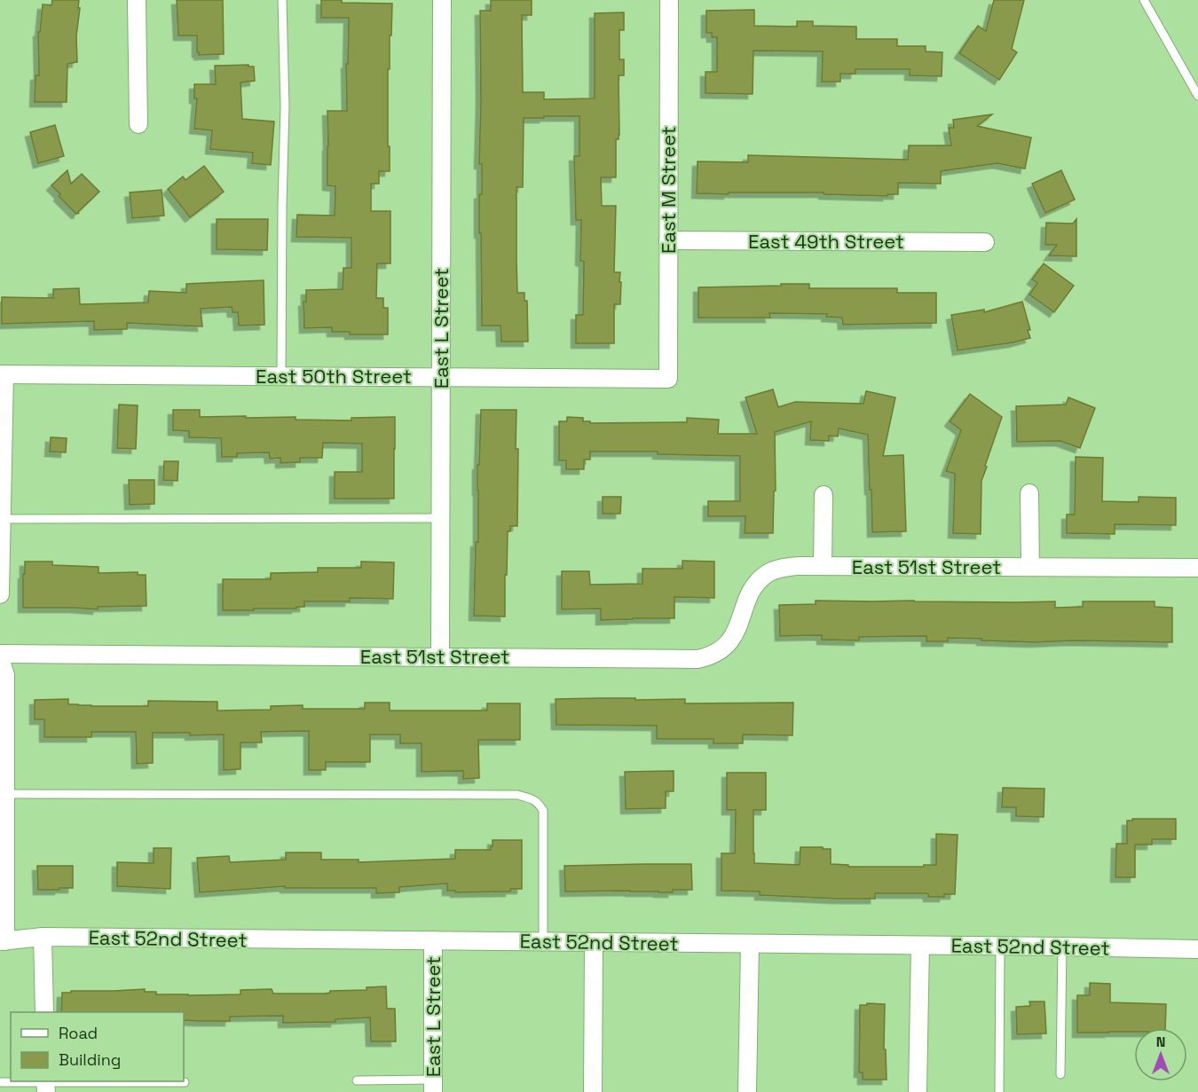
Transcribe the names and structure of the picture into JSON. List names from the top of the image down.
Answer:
{
  "streets": {
    "street": [
      "East M Street",
      "East 49th Street",
      "East L Street",
      "East 50th Street",
      "East 51st Street",
      "East 52nd Street"
    ]
  },
  "crossings": [
    ["East M Street", "East 49th Street"],
    ["East M Street", "East 50th Street"],
    ["East L Street", "East 50th Street"],
    ["East L Street", "East 51st Street"],
    ["East L Street", "East 52nd Street"]
  ],
  "legend": ["Road", "Building"],
  "north": "top"
}
